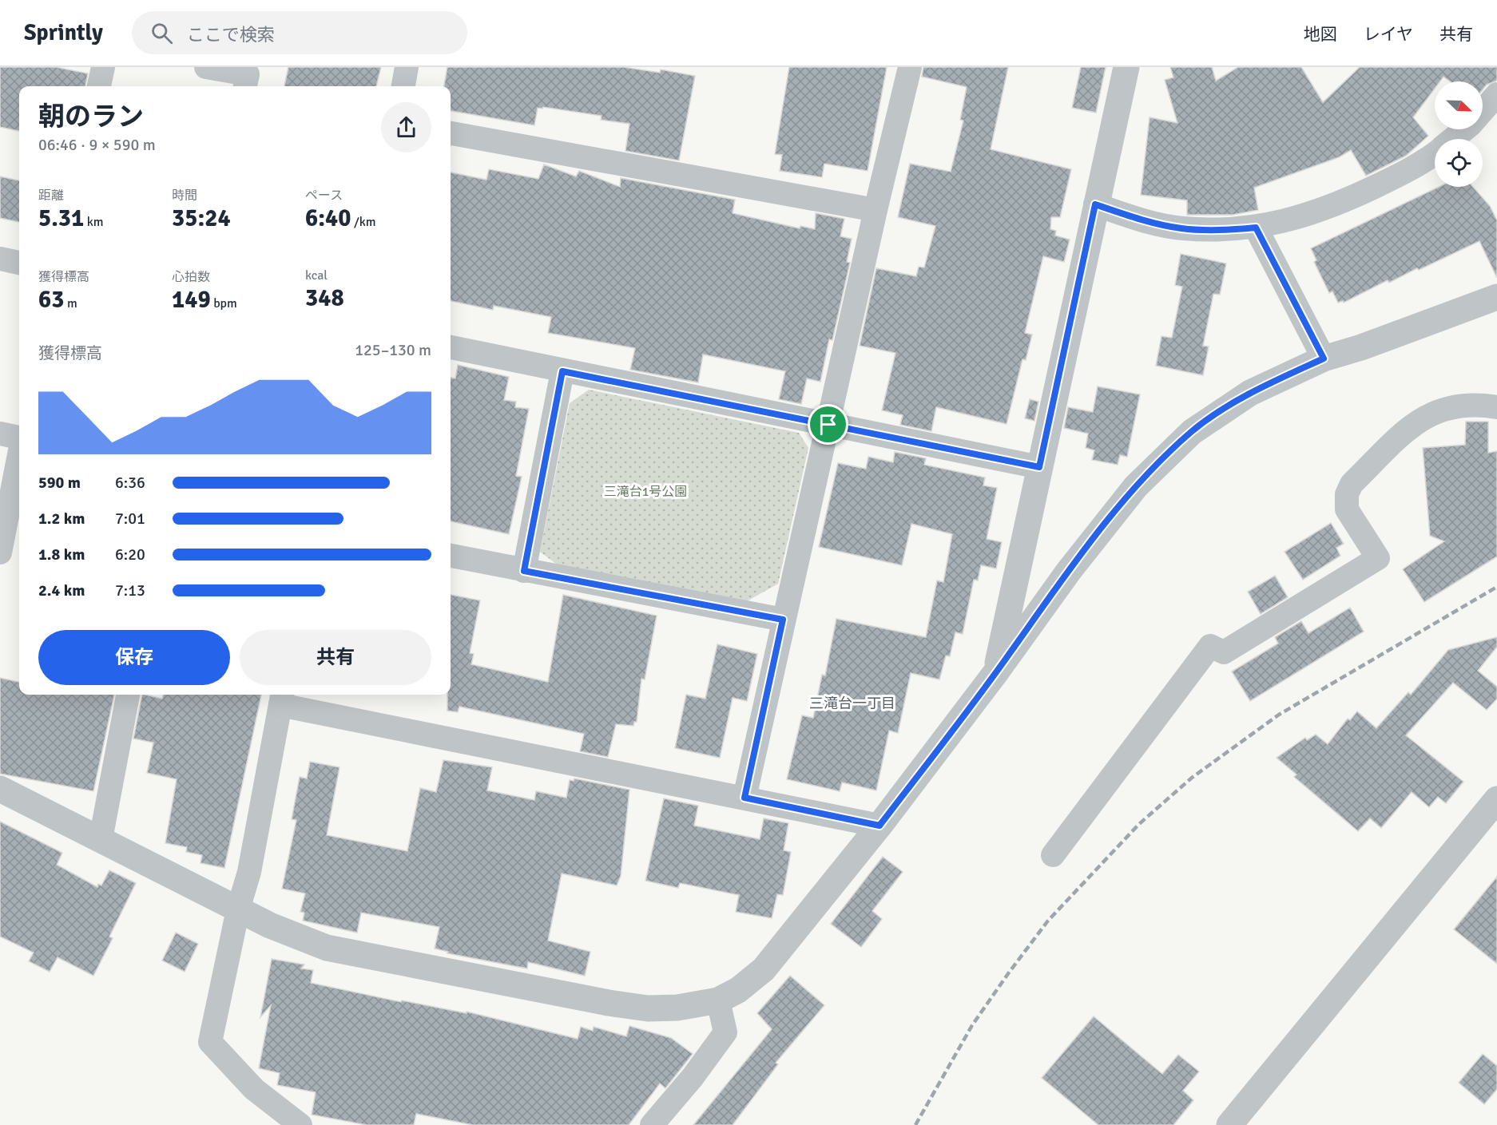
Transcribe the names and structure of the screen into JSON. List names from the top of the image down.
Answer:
{
  "districts": ["三滝台一丁目"],
  "parks": ["三滝台1号公園"],
  "north": "bottom right",
  "page": {
    "header": "Sprintly",
    "search": "ここで検索",
    "nav": ["地図", "レイヤ", "共有"],
    "heading": ["朝のラン", "06:46 · 9 × 590 m"],
    "stats": [
      ["距離", "5.31 km"],
      ["時間", "35:24"],
      ["ペース", "6:40 /km"],
      ["獲得標高", "63 m"],
      ["心拍数", "149 bpm"],
      ["kcal", "348"]
    ],
    "chart": ["獲得標高", "125–130 m"],
    "list": [
      {
        "name": "590 m",
        "note": "6:36"
      },
      {
        "name": "1.2 km",
        "note": "7:01"
      },
      {
        "name": "1.8 km",
        "note": "6:20"
      },
      {
        "name": "2.4 km",
        "note": "7:13"
      }
    ],
    "buttons": ["保存", "共有"]
  }
}
